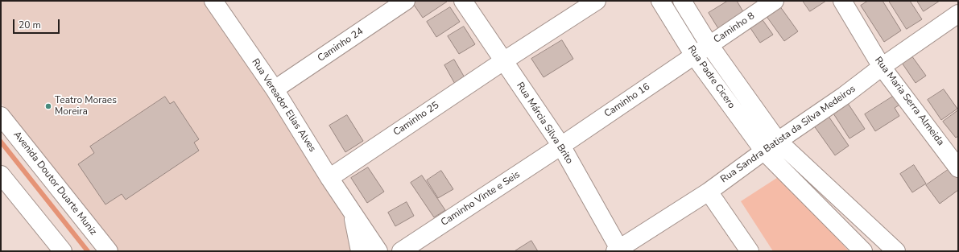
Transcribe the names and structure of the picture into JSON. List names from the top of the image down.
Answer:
{
  "streets": {
    "street": [
      "Caminho 8",
      "Caminho 24",
      "Rua Padre Cicero",
      "Caminho 16",
      "Rua Maria Serra Almeida",
      "Rua Vereador Elias Alves",
      "Caminho 25",
      "Rua Márcia Silva Brito",
      "Rua Sandra Batista da Silva Medeiros",
      "Avenida Doutor Duarte Muniz",
      "Caminho Vinte e Seis"
    ]
  },
  "crossings": [
    ["Caminho 8", "Rua Padre Cicero"],
    ["Caminho 8", "Caminho 16"],
    ["Caminho 24", "Rua Vereador Elias Alves"],
    ["Rua Padre Cicero", "Caminho 16"],
    ["Rua Padre Cicero", "Rua Sandra Batista da Silva Medeiros"],
    ["Caminho 16", "Rua Márcia Silva Brito"],
    ["Caminho 16", "Caminho Vinte e Seis"],
    ["Rua Maria Serra Almeida", "Rua Sandra Batista da Silva Medeiros"],
    ["Rua Vereador Elias Alves", "Caminho 25"],
    ["Caminho 25", "Rua Márcia Silva Brito"],
    ["Rua Márcia Silva Brito", "Rua Sandra Batista da Silva Medeiros"],
    ["Rua Márcia Silva Brito", "Caminho Vinte e Seis"]
  ],
  "places": ["Teatro Moraes Moreira"],
  "scale_bar": "20 m"
}
